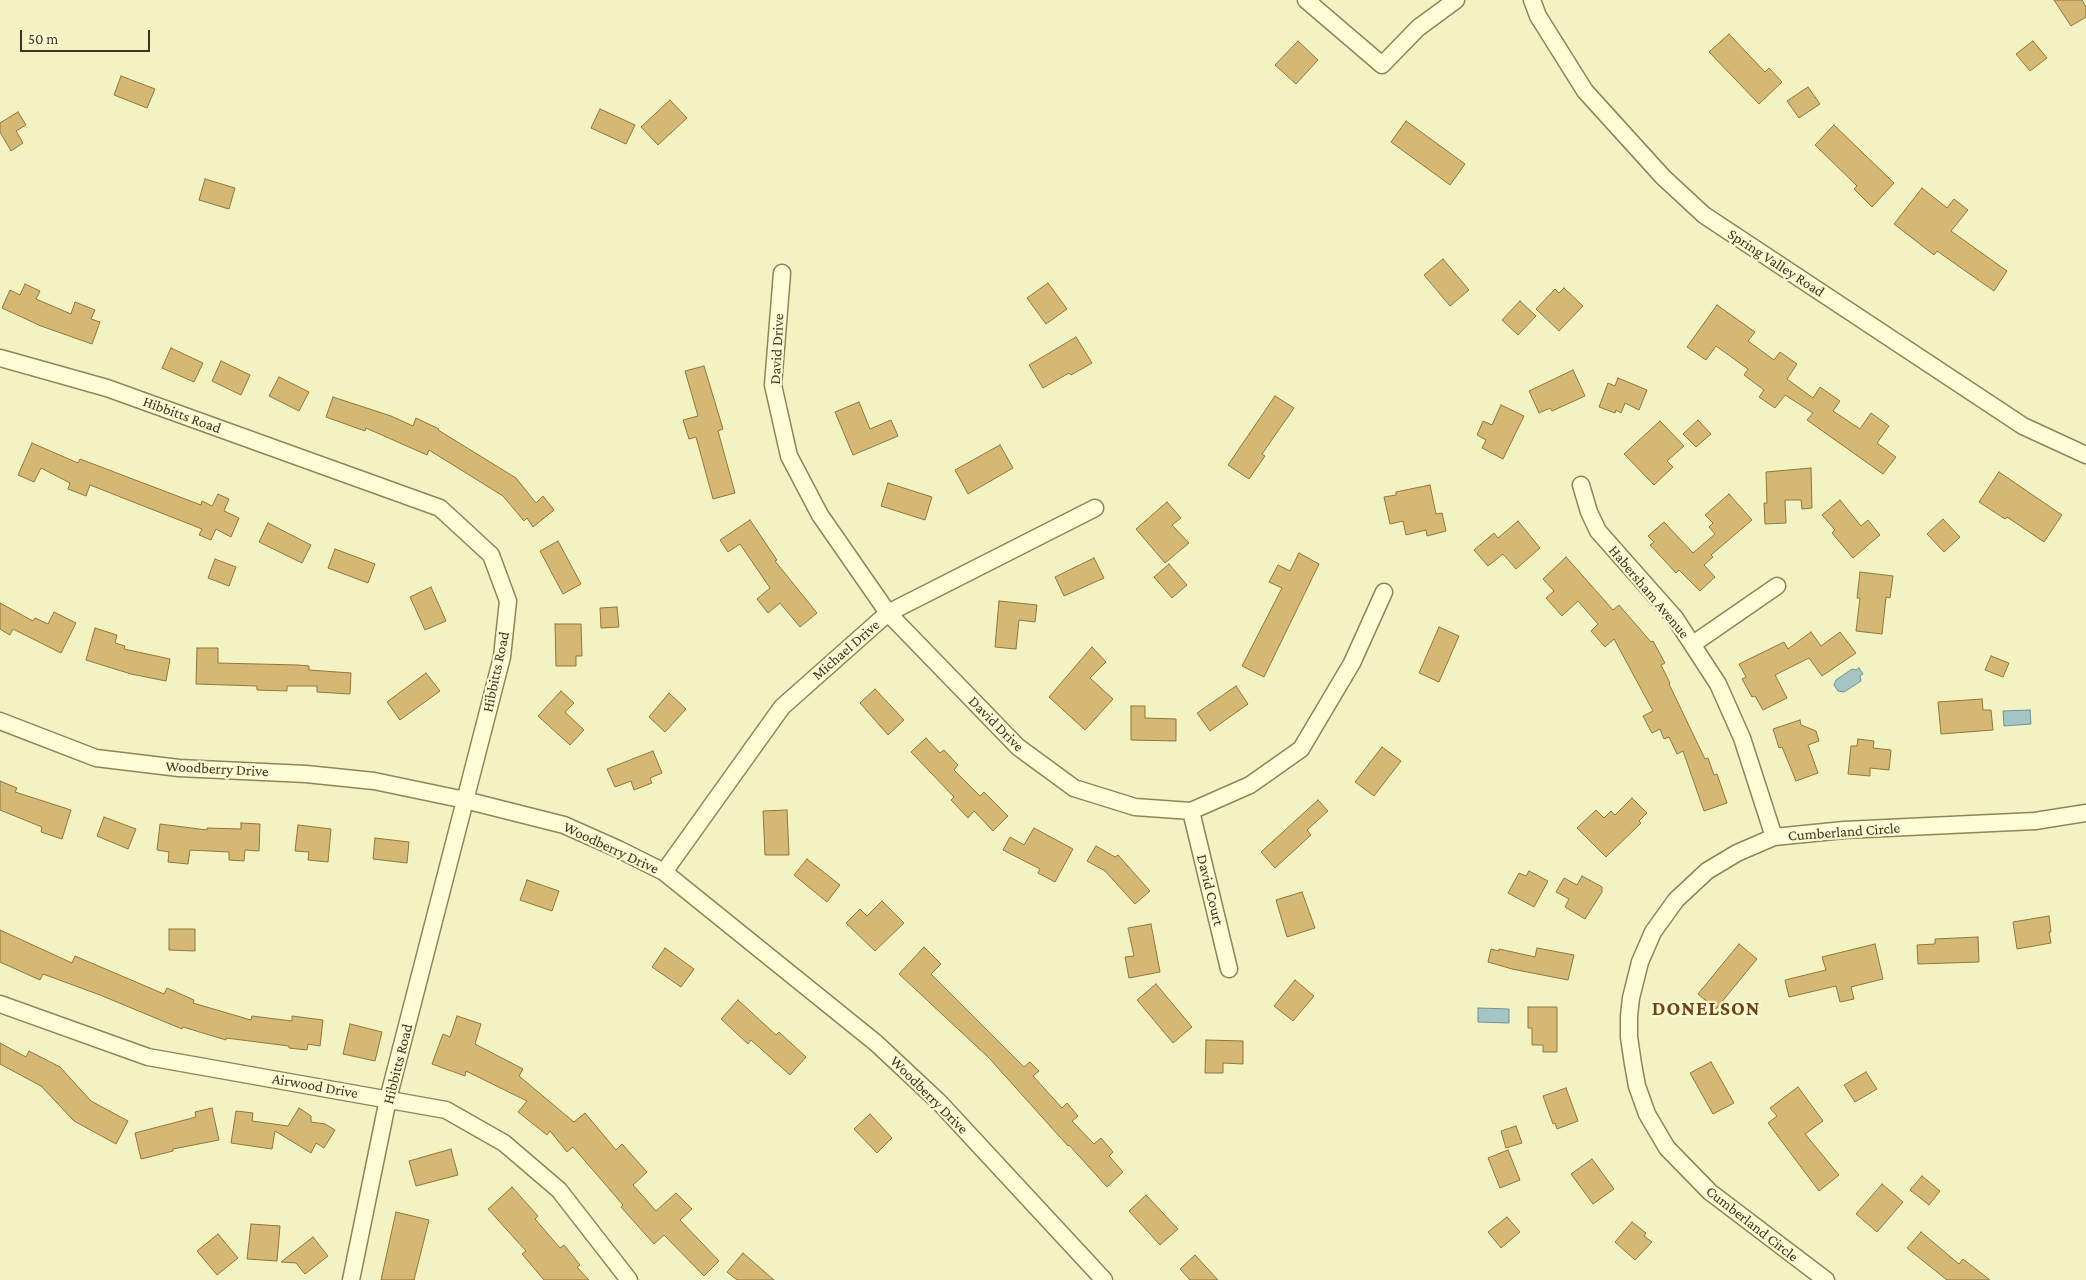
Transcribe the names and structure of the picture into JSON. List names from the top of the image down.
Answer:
{
  "streets": {
    "street": [
      "Spring Valley Road",
      "David Drive",
      "Hibbitts Road",
      "Habersham Avenue",
      "Michael Drive",
      "Woodberry Drive",
      "Cumberland Circle",
      "David Court",
      "Airwood Drive"
    ]
  },
  "crossings": [
    ["David Drive", "Michael Drive"],
    ["David Drive", "David Court"],
    ["Hibbitts Road", "Woodberry Drive"],
    ["Hibbitts Road", "Airwood Drive"],
    ["Habersham Avenue", "Cumberland Circle"],
    ["Michael Drive", "Woodberry Drive"]
  ],
  "districts": ["DONELSON"],
  "scale_bar": "50 m"
}
